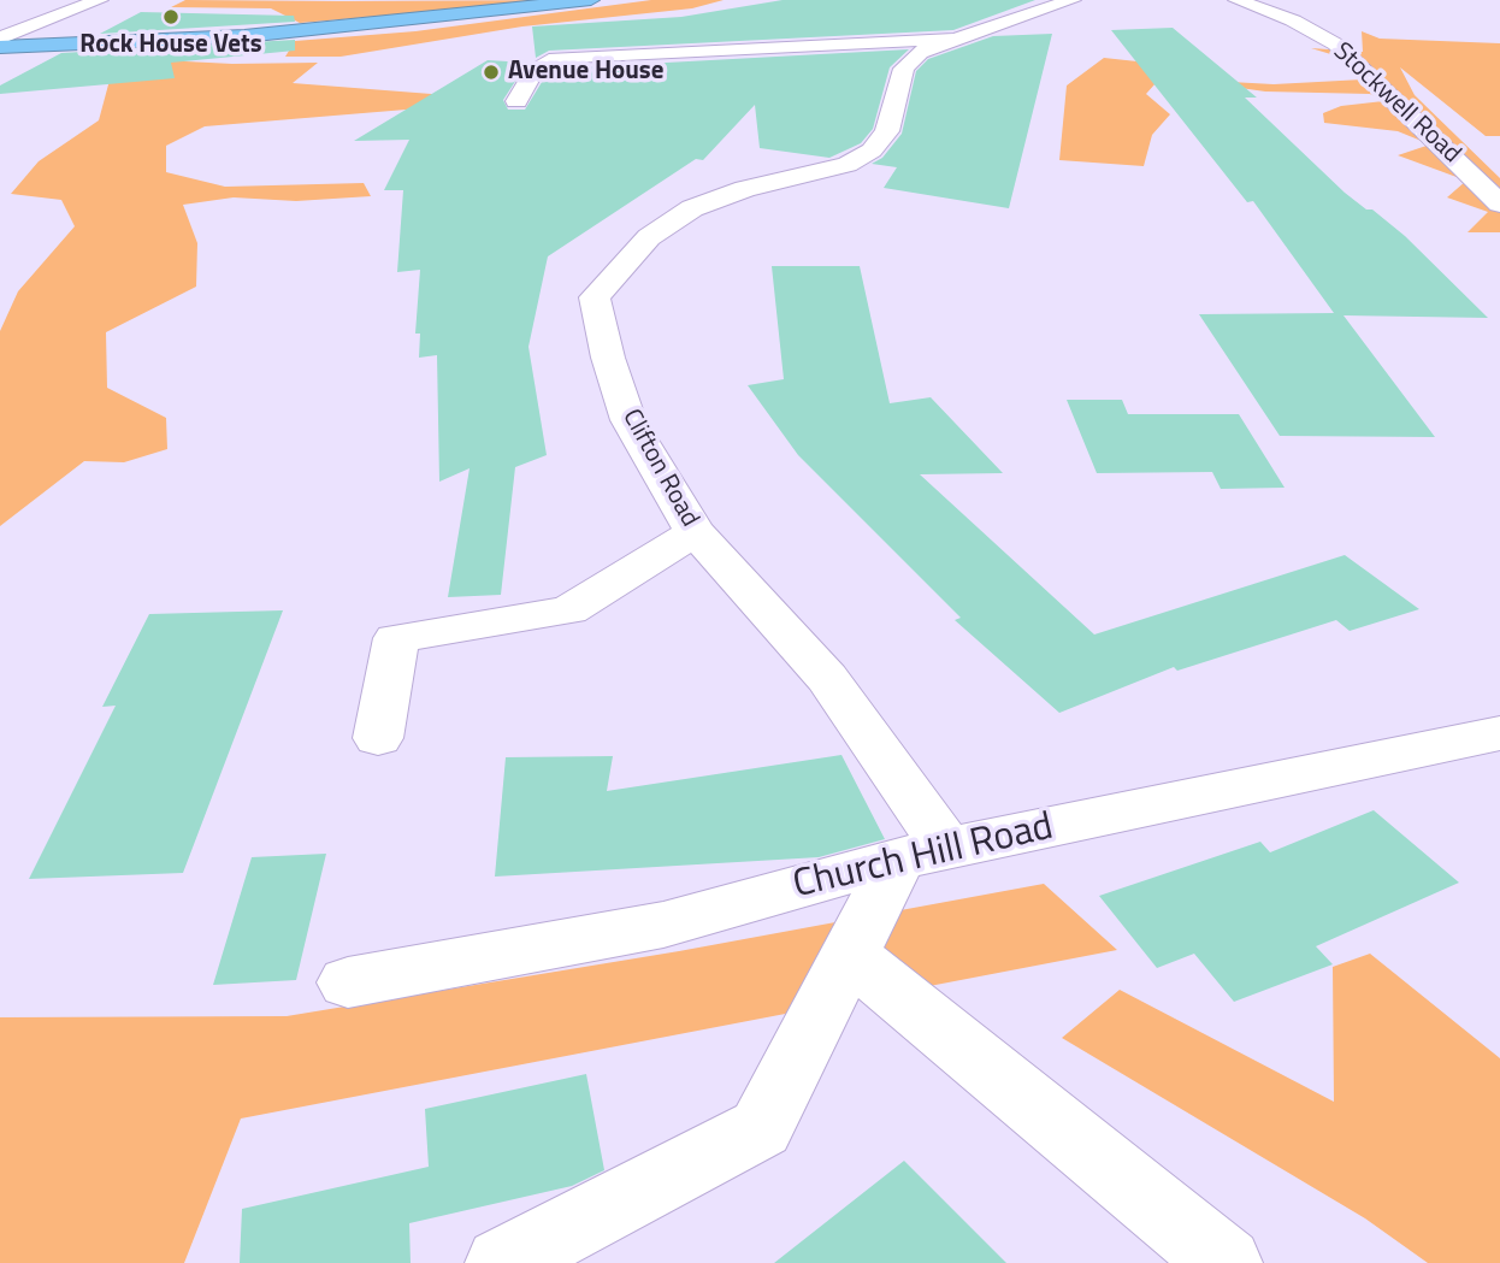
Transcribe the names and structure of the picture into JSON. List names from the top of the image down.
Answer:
{
  "streets": {
    "street": ["Stockwell Road", "Clifton Road", "Church Hill Road"]
  },
  "crossings": [
    ["Clifton Road", "Church Hill Road"]
  ],
  "places": ["Rock House Vets", "Avenue House"]
}
